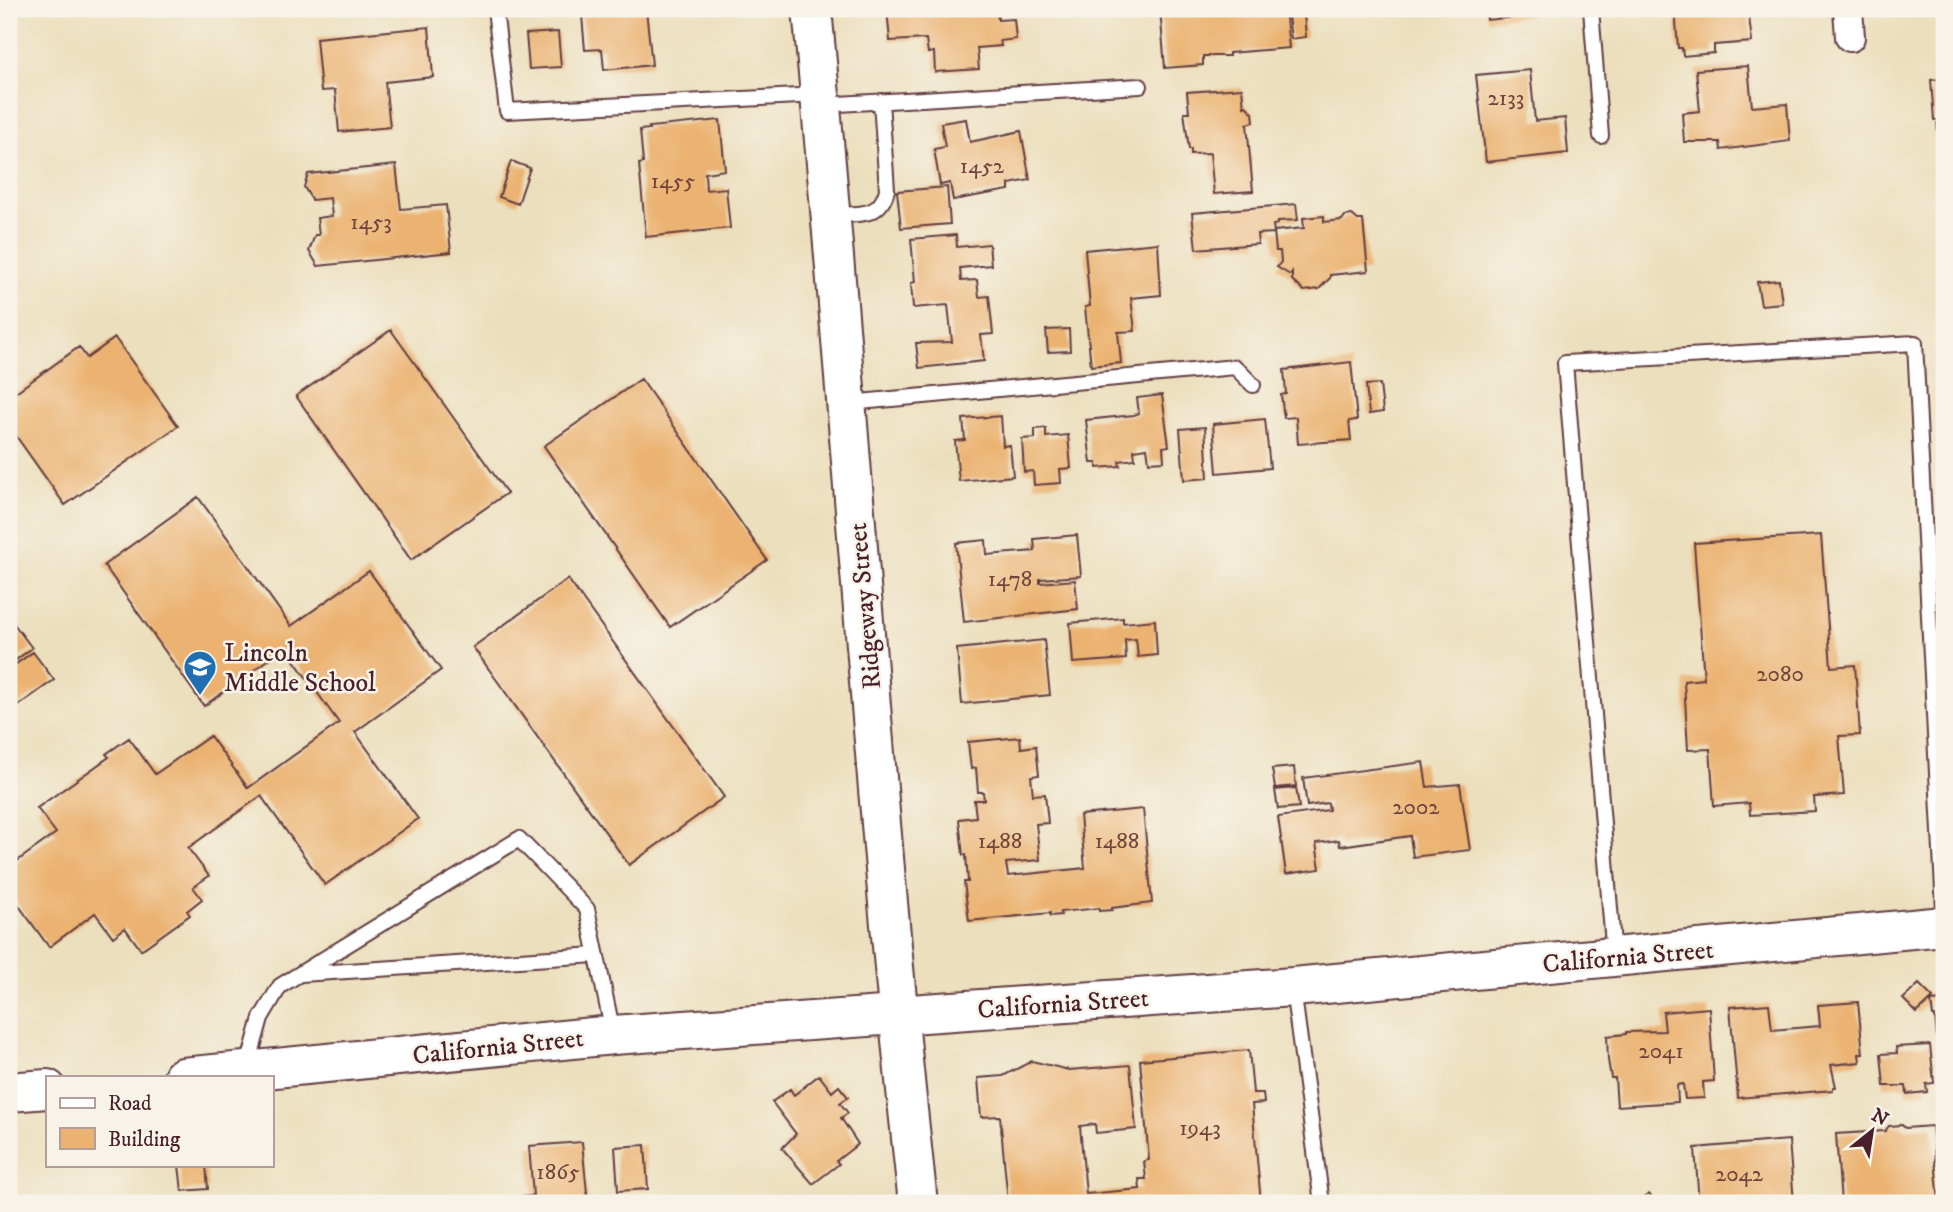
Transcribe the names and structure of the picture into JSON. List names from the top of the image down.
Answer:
{
  "streets": {
    "main road": ["Ridgeway Street", "California Street"]
  },
  "crossings": [
    ["Ridgeway Street", "California Street"]
  ],
  "places": {
    "school or university": ["Lincoln Middle School"]
  },
  "house_numbers": [
    "2133",
    "1452",
    "1455",
    "1453",
    "1478",
    "2080",
    "2002",
    "1488",
    "1488",
    "2041",
    "1943",
    "1865",
    "2042"
  ],
  "legend": ["Road", "Building"],
  "north": "top right"
}
